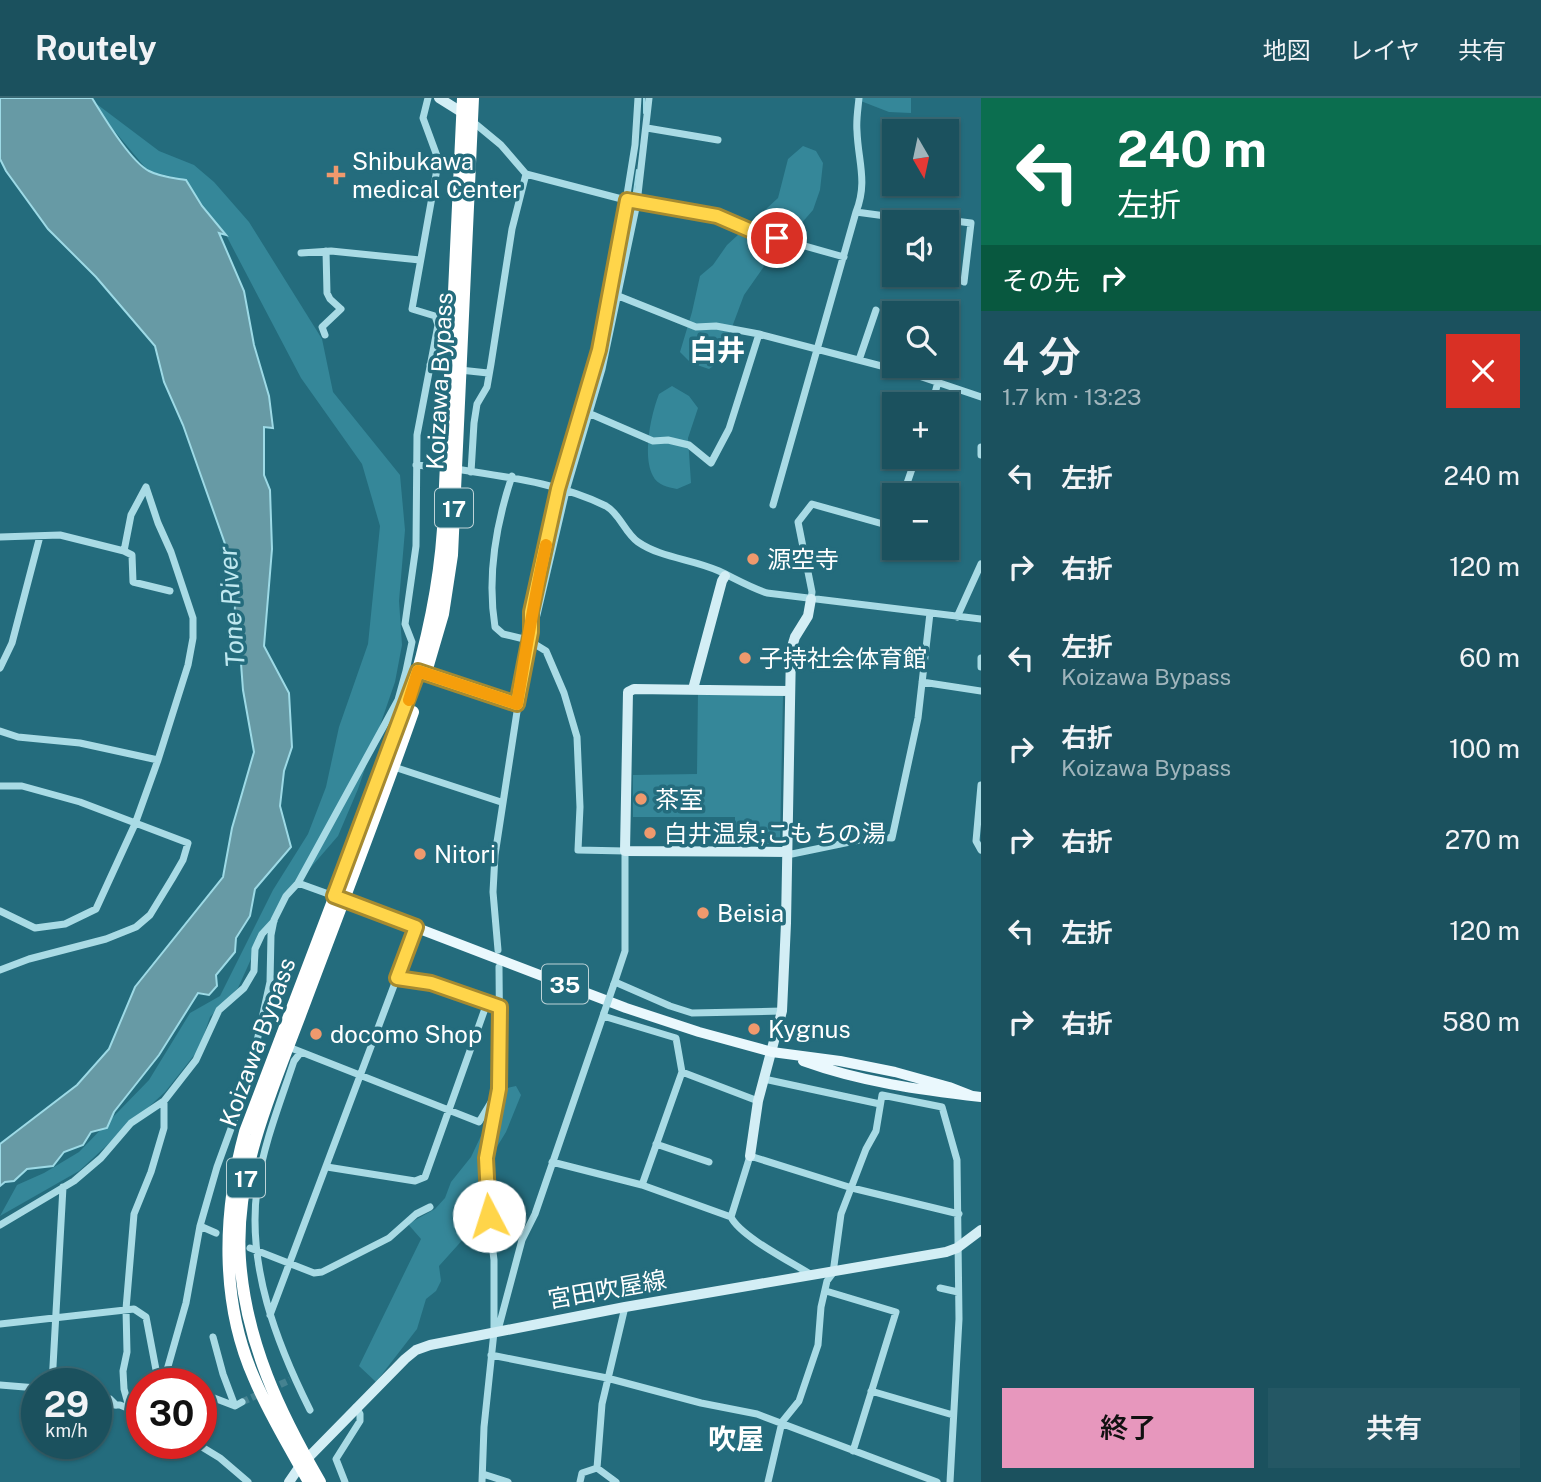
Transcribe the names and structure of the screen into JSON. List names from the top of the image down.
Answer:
{
  "streets": {
    "highway": ["Koizawa Bypass", "17"],
    "main road": ["35"],
    "street": ["宮田吹屋線"]
  },
  "crossings": [
    ["Koizawa Bypass", "35"],
    ["Koizawa Bypass", "宮田吹屋線"]
  ],
  "districts": ["白井", "吹屋"],
  "water": ["Tone River"],
  "places": {
    "health": ["Shibukawa medical Center"],
    "other": [
      "源空寺",
      "子持社会体育館",
      "茶室",
      "白井温泉;こもちの湯",
      "Nitori",
      "Beisia",
      "Kygnus",
      "docomo Shop"
    ]
  },
  "north": "bottom",
  "page": {
    "header": "Routely",
    "nav": ["地図", "レイヤ", "共有"],
    "turn": ["240 m", "左折"],
    "map_buttons": ["+", "−"],
    "then": "その先",
    "heading": ["4 分", "1.7 km · 13:23"],
    "list": [
      {
        "name": "左折",
        "value": "240 m"
      },
      {
        "name": "右折",
        "value": "120 m"
      },
      {
        "name": "左折",
        "note": "Koizawa Bypass",
        "value": "60 m"
      },
      {
        "name": "右折",
        "note": "Koizawa Bypass",
        "value": "100 m"
      },
      {
        "name": "右折",
        "value": "270 m"
      },
      {
        "name": "左折",
        "value": "120 m"
      },
      {
        "name": "右折",
        "value": "580 m"
      }
    ],
    "speed": "29 km/h",
    "limit": "30",
    "buttons": ["終了", "共有"]
  }
}
